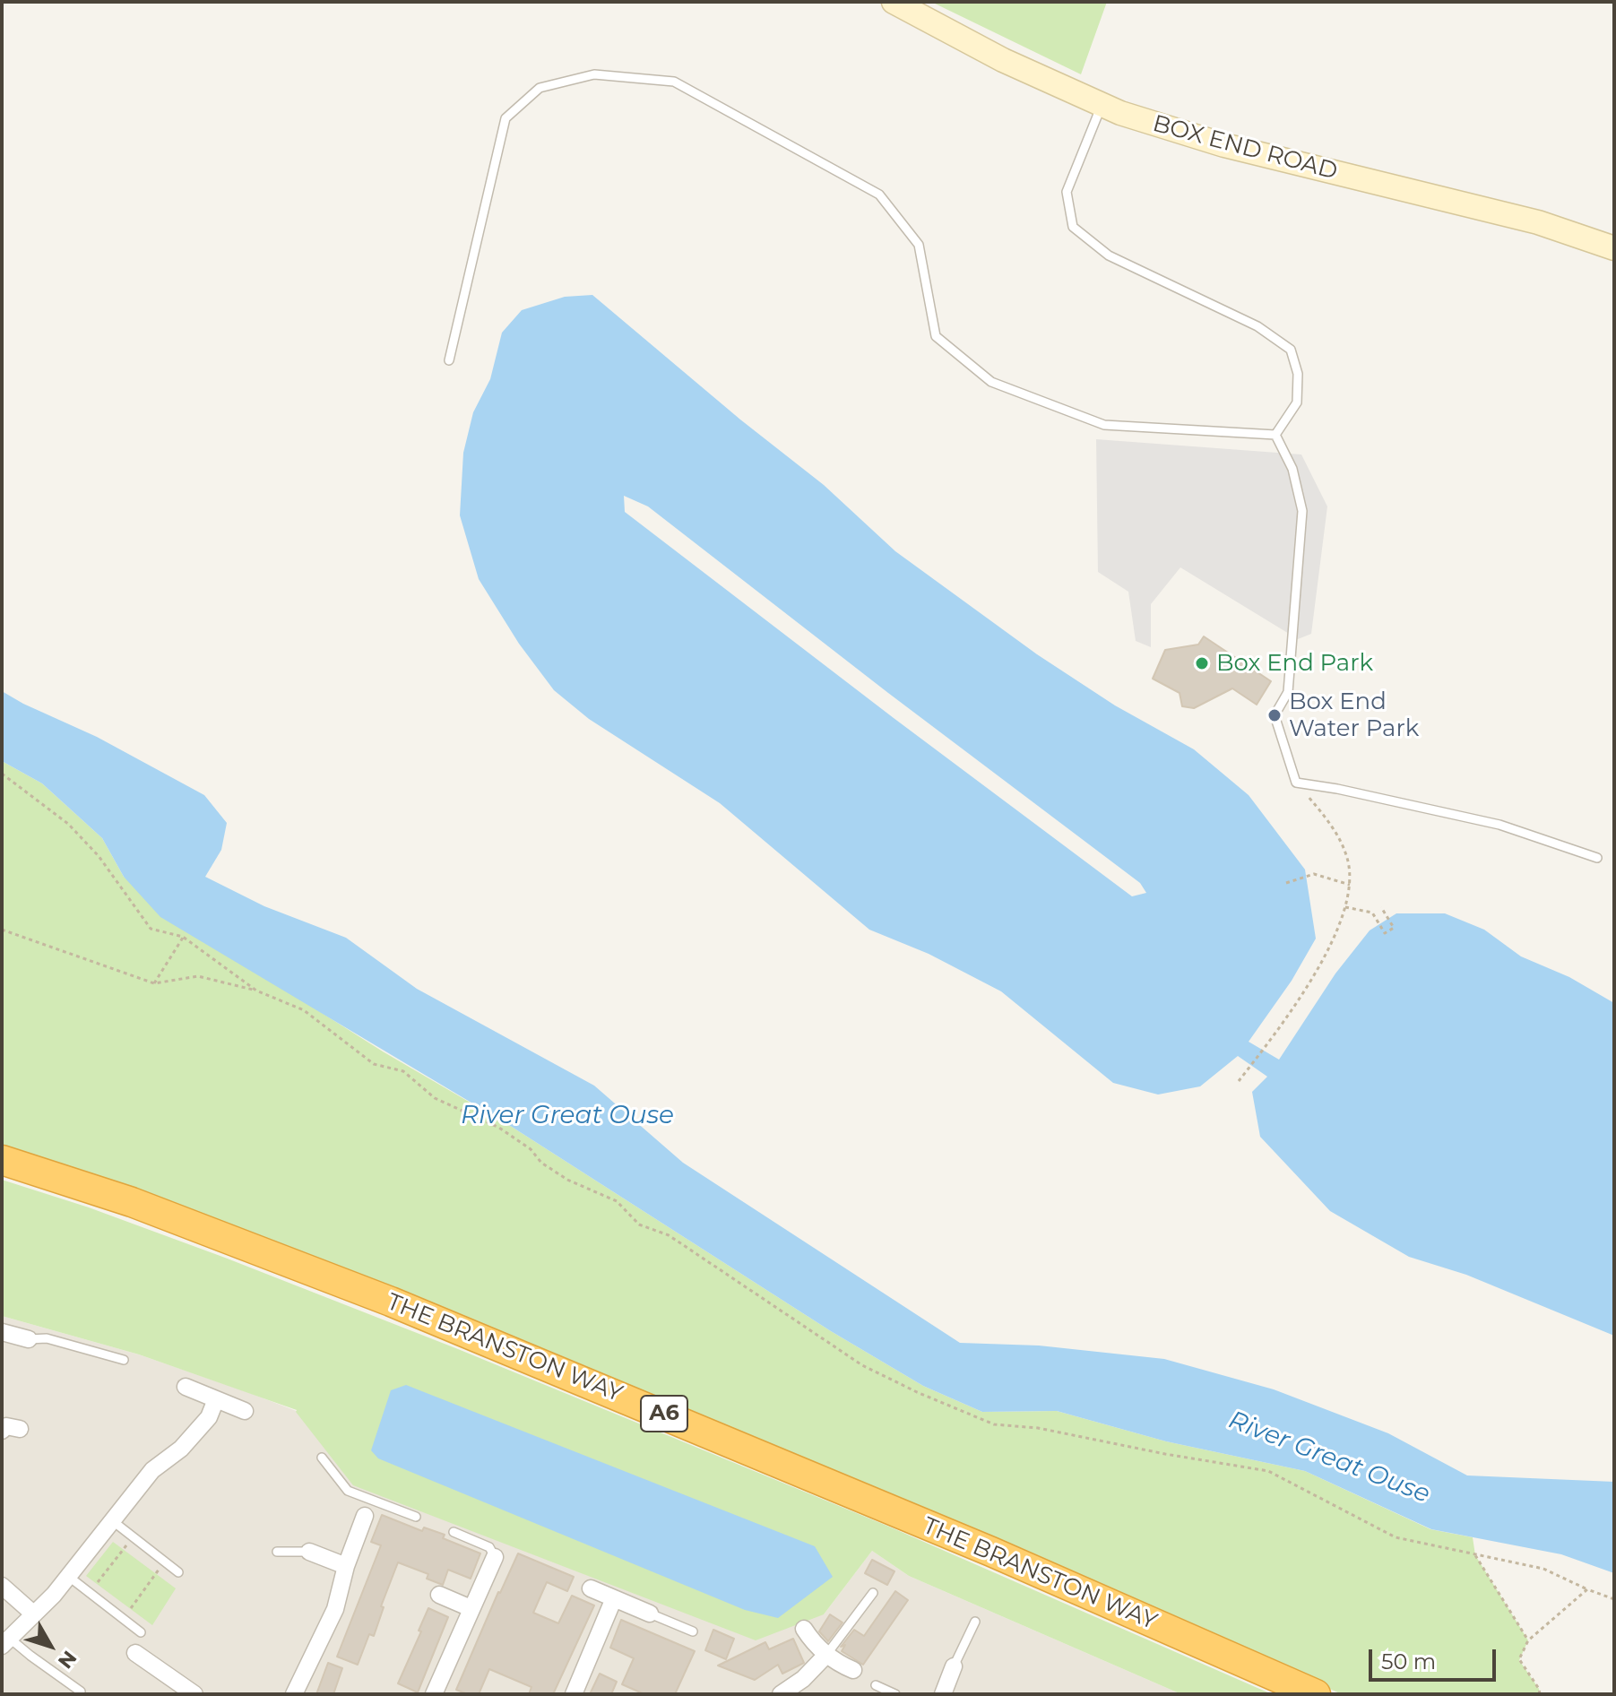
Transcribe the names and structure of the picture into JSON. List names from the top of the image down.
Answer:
{
  "streets": {
    "highway": ["THE BRANSTON WAY", "A6"],
    "street": ["BOX END ROAD"]
  },
  "water": ["River Great Ouse"],
  "places": ["Box End Park", "Box End Water Park"],
  "scale_bar": "50 m",
  "north": "bottom right"
}
